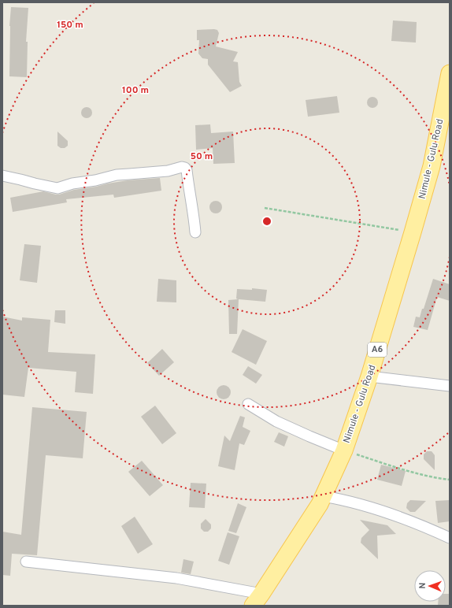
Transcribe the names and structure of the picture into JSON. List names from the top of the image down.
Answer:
{
  "streets": {
    "main road": ["Nimule - Gulu Road", "A6"]
  },
  "north": "left",
  "rings": ["150 m", "100 m", "50 m"]
}
